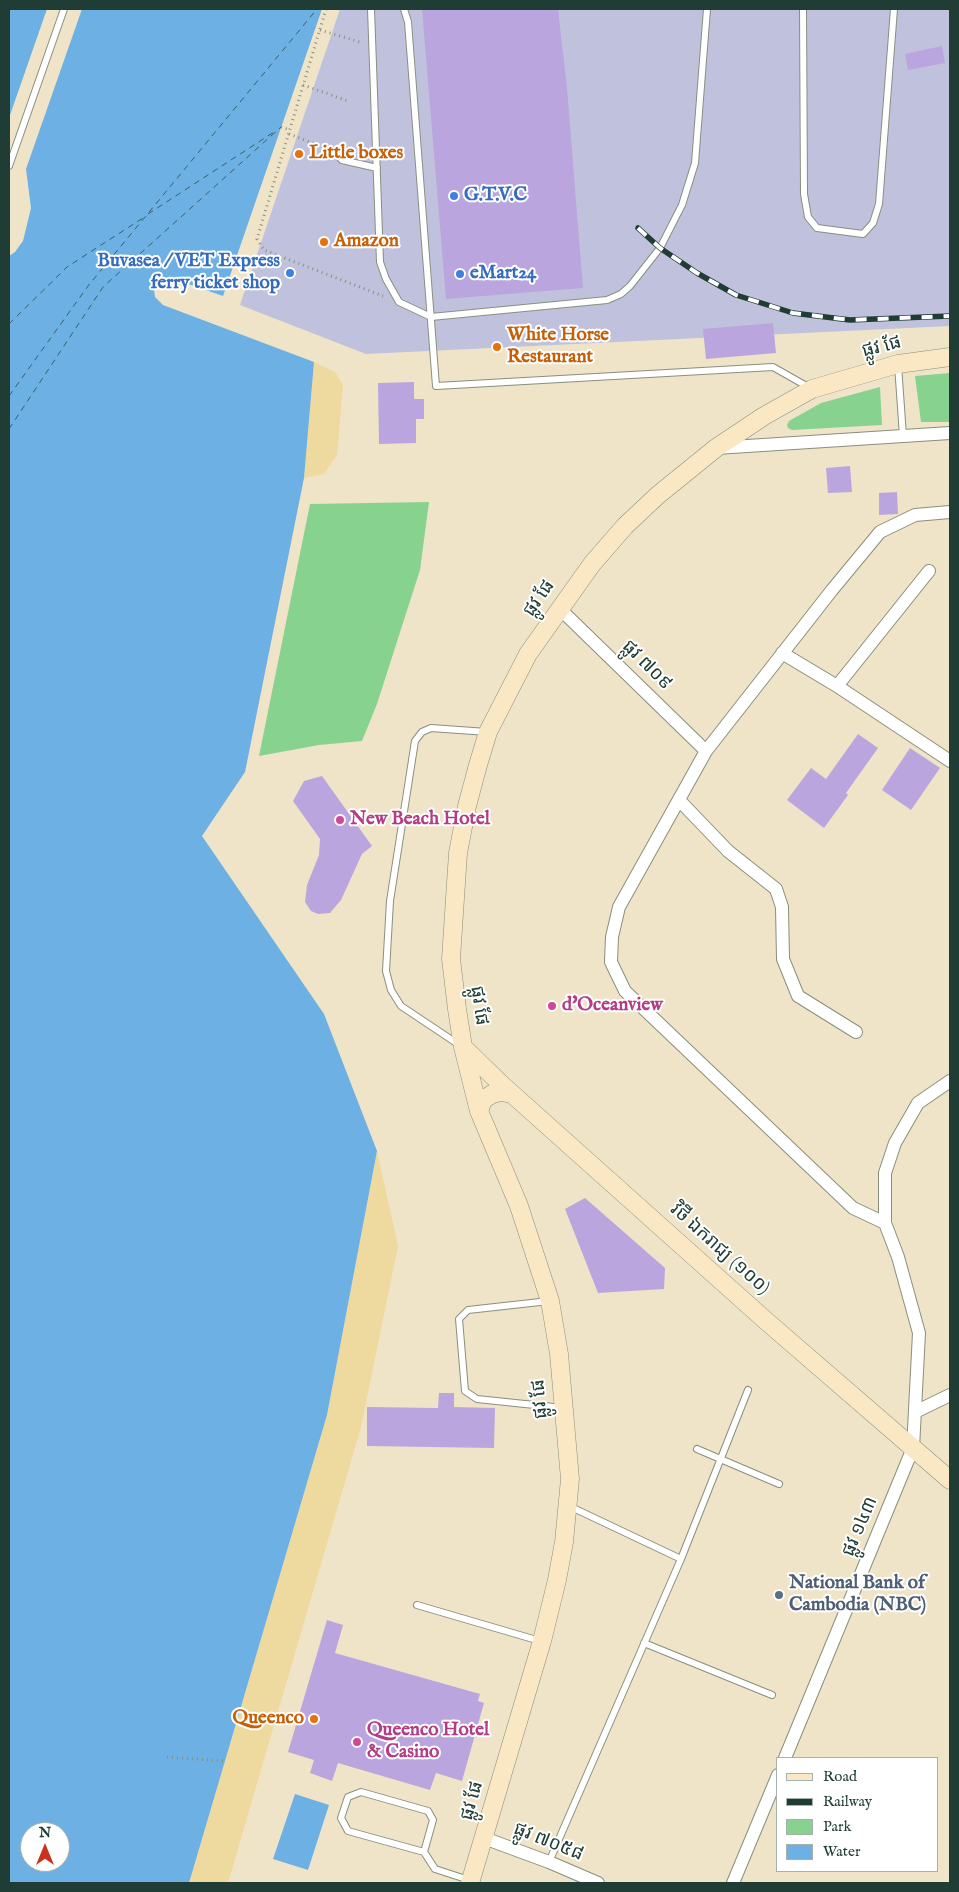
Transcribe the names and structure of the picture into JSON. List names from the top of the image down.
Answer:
{
  "streets": {
    "street": [
      "ផ្លូវ ផែ",
      "ផ្លូវ ៧០៩",
      "វិថី ឯករាជ្យ (១០០)",
      "ផ្លូវ ១៤៣",
      "ផ្លូវ ៧០៥៨"
    ]
  },
  "crossings": [
    ["ផ្លូវ ផែ", "ផ្លូវ ៧០៩"],
    ["ផ្លូវ ផែ", "វិថី ឯករាជ្យ (១០០)"],
    ["ផ្លូវ ផែ", "ផ្លូវ ៧០៥៨"],
    ["វិថី ឯករាជ្យ (១០០)", "ផ្លូវ ១៤៣"]
  ],
  "places": [
    "Little boxes",
    "G.T.V.C",
    "Amazon",
    "Buvasea / VET Express ferry ticket shop",
    "eMart24",
    "White Horse Restaurant",
    "New Beach Hotel",
    "d'Oceanview",
    "National Bank of Cambodia (NBC)",
    "Queenco",
    "Queenco Hotel & Casino"
  ],
  "legend": [
    "Road",
    "Railway",
    "Park",
    "Water"
  ],
  "north": "top"
}
